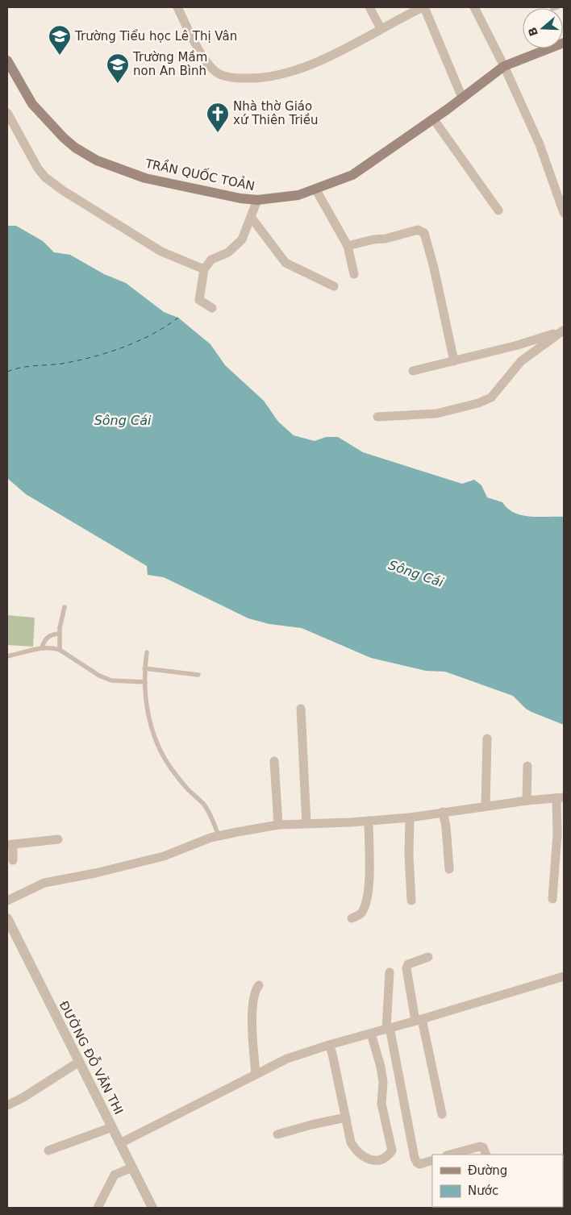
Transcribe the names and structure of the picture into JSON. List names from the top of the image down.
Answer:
{
  "streets": {
    "main road": ["TRẦN QUỐC TOẢN"],
    "street": ["ĐƯỜNG ĐỖ VĂN THI"]
  },
  "water": ["Sông Cái"],
  "places": {
    "school or university": ["Trường Tiểu học Lê Thị Vân", "Trường Mầm non An Bình"],
    "church": ["Nhà thờ Giáo xứ Thiên Triều"]
  },
  "legend": ["Đường", "Nước"],
  "north": "left"
}
